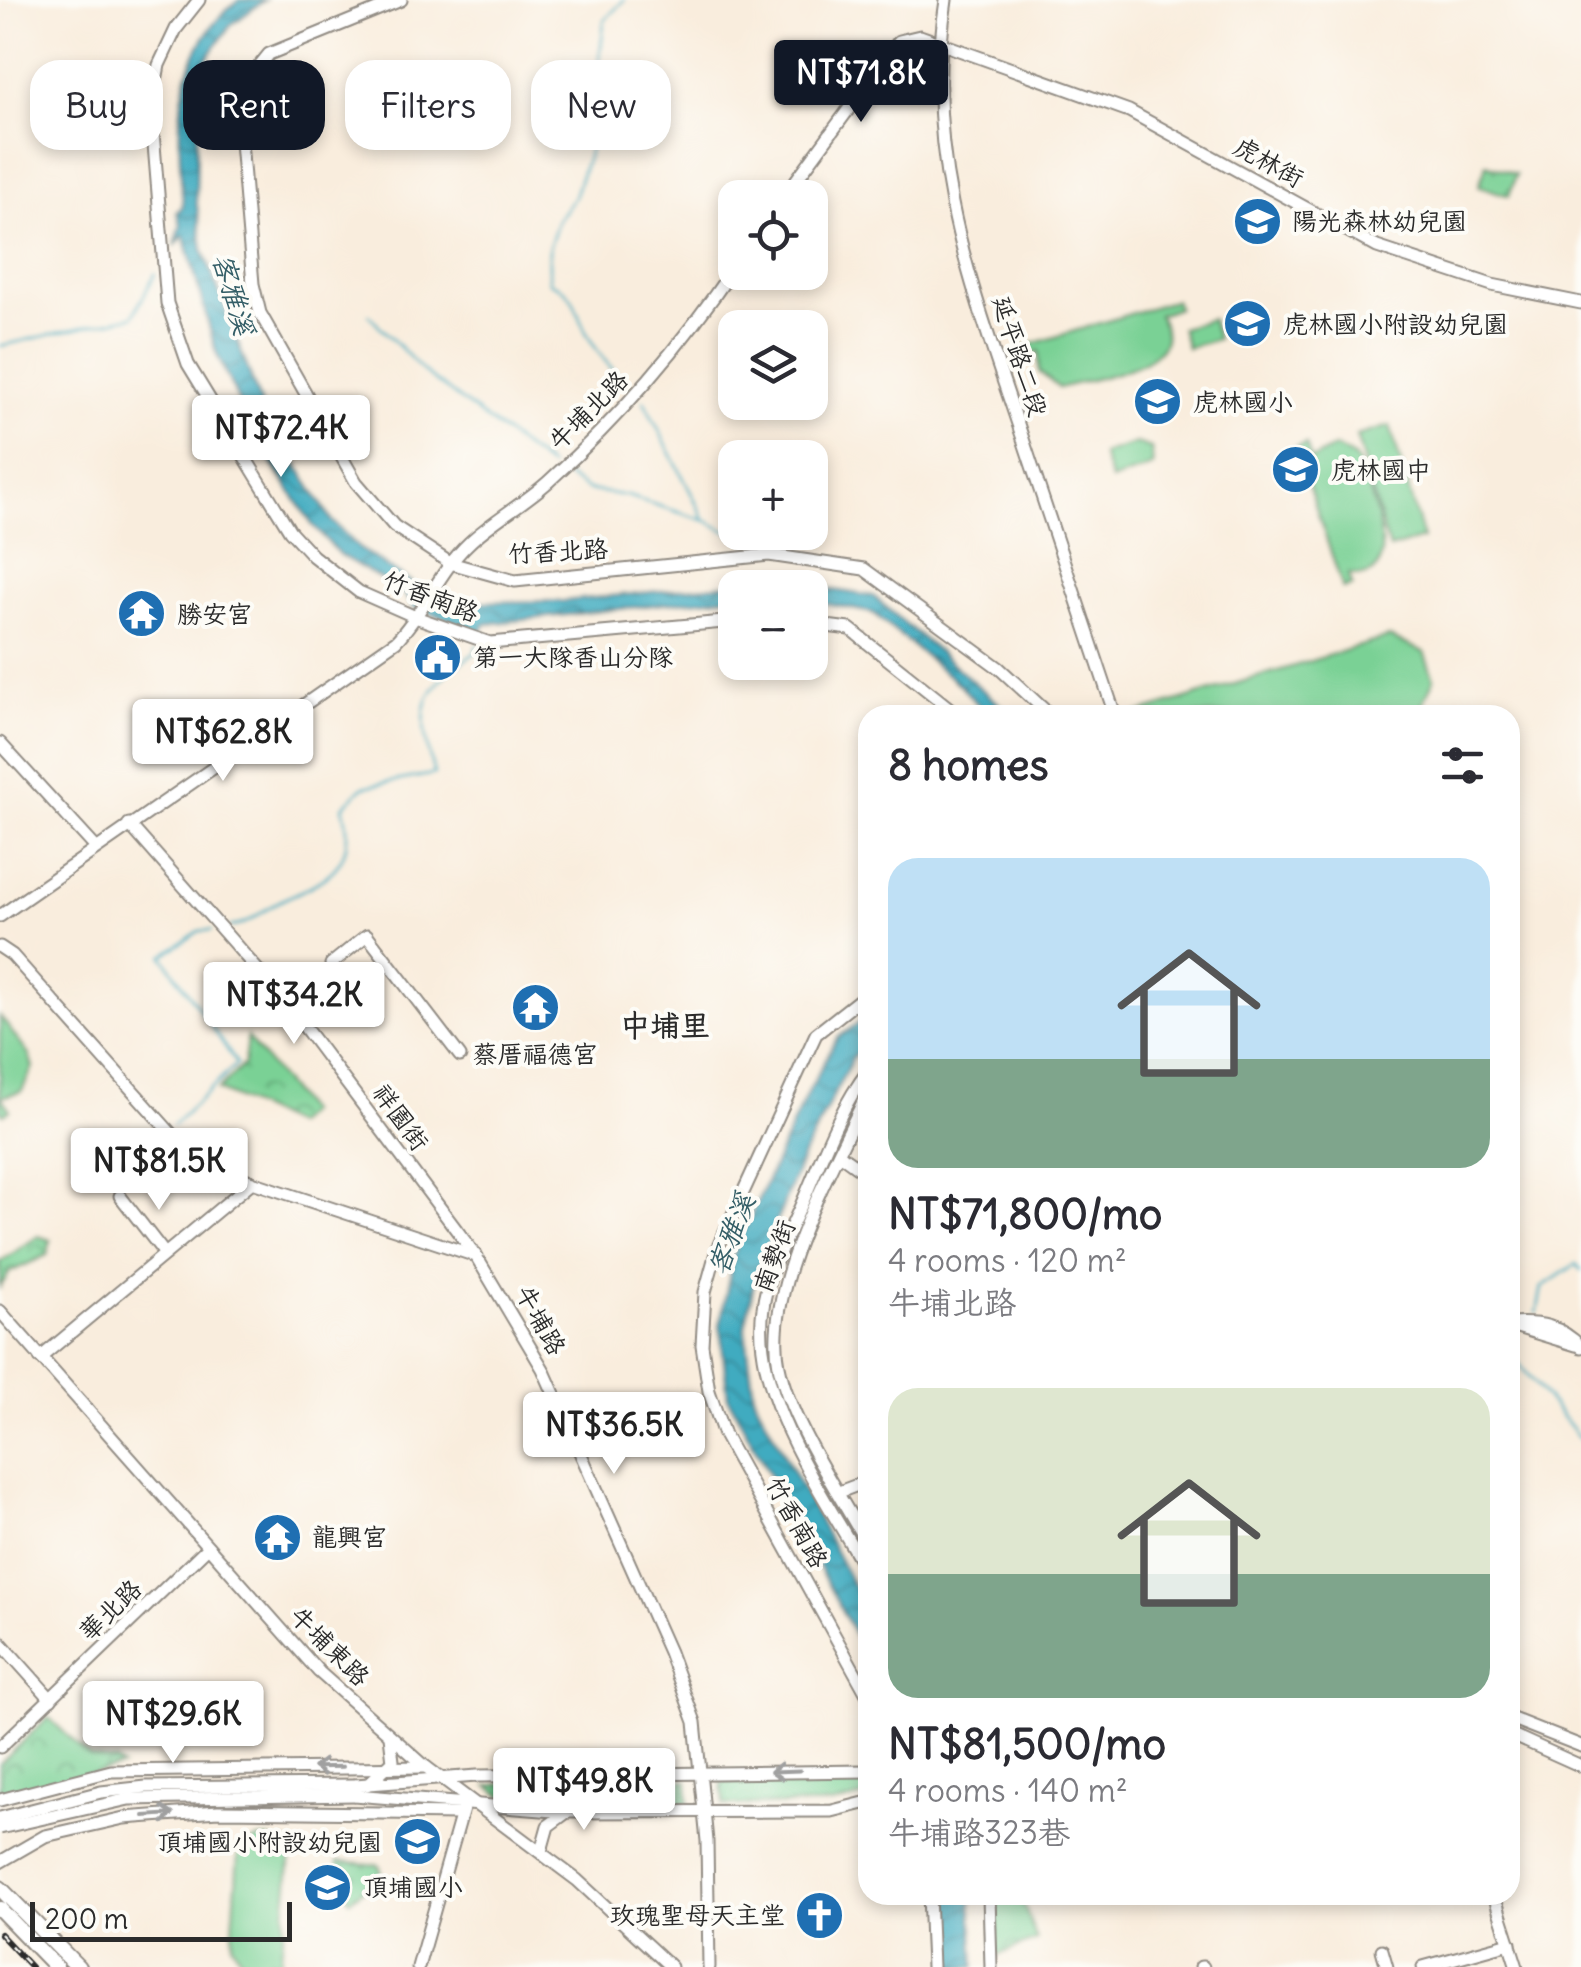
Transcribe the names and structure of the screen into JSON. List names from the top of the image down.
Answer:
{
  "streets": {
    "street": [
      "虎林街",
      "延平路二段",
      "牛埔北路",
      "竹香北路",
      "竹香南路",
      "祥園街",
      "南勢街",
      "牛埔路",
      "華北路",
      "牛埔東路"
    ]
  },
  "crossings": [
    ["虎林街", "延平路二段"],
    ["牛埔北路", "竹香北路"],
    ["牛埔北路", "竹香南路"],
    ["祥園街", "牛埔路"],
    ["華北路", "牛埔東路"]
  ],
  "districts": ["中埔里"],
  "water": ["客雅溪"],
  "places": {
    "school or university": [
      "陽光森林幼兒園",
      "虎林國小附設幼兒園",
      "虎林國小",
      "虎林國中",
      "頂埔國小附設幼兒園",
      "頂埔國小"
    ],
    "temple": ["勝安宮", "蔡厝福德宮", "龍興宮"],
    "public building": ["第一大隊香山分隊"],
    "church": ["玫瑰聖母天主堂"]
  },
  "scale_bar": "200 m",
  "page": {
    "price": [
      "NT$71.8K",
      "NT$72.4K",
      "NT$62.8K",
      "NT$34.2K",
      "NT$81.5K",
      "NT$36.5K",
      "NT$29.6K",
      "NT$49.8K"
    ],
    "chip": [
      "Buy",
      "Rent",
      "Filters",
      "New"
    ],
    "map_buttons": ["+", "−"],
    "heading": "8 homes",
    "list": [
      {
        "name": "NT$71,800/mo",
        "note": "4 rooms · 120 m² · 牛埔北路"
      },
      {
        "name": "NT$81,500/mo",
        "note": "4 rooms · 140 m² · 牛埔路323巷"
      }
    ],
    "scale": "200 m"
  }
}
